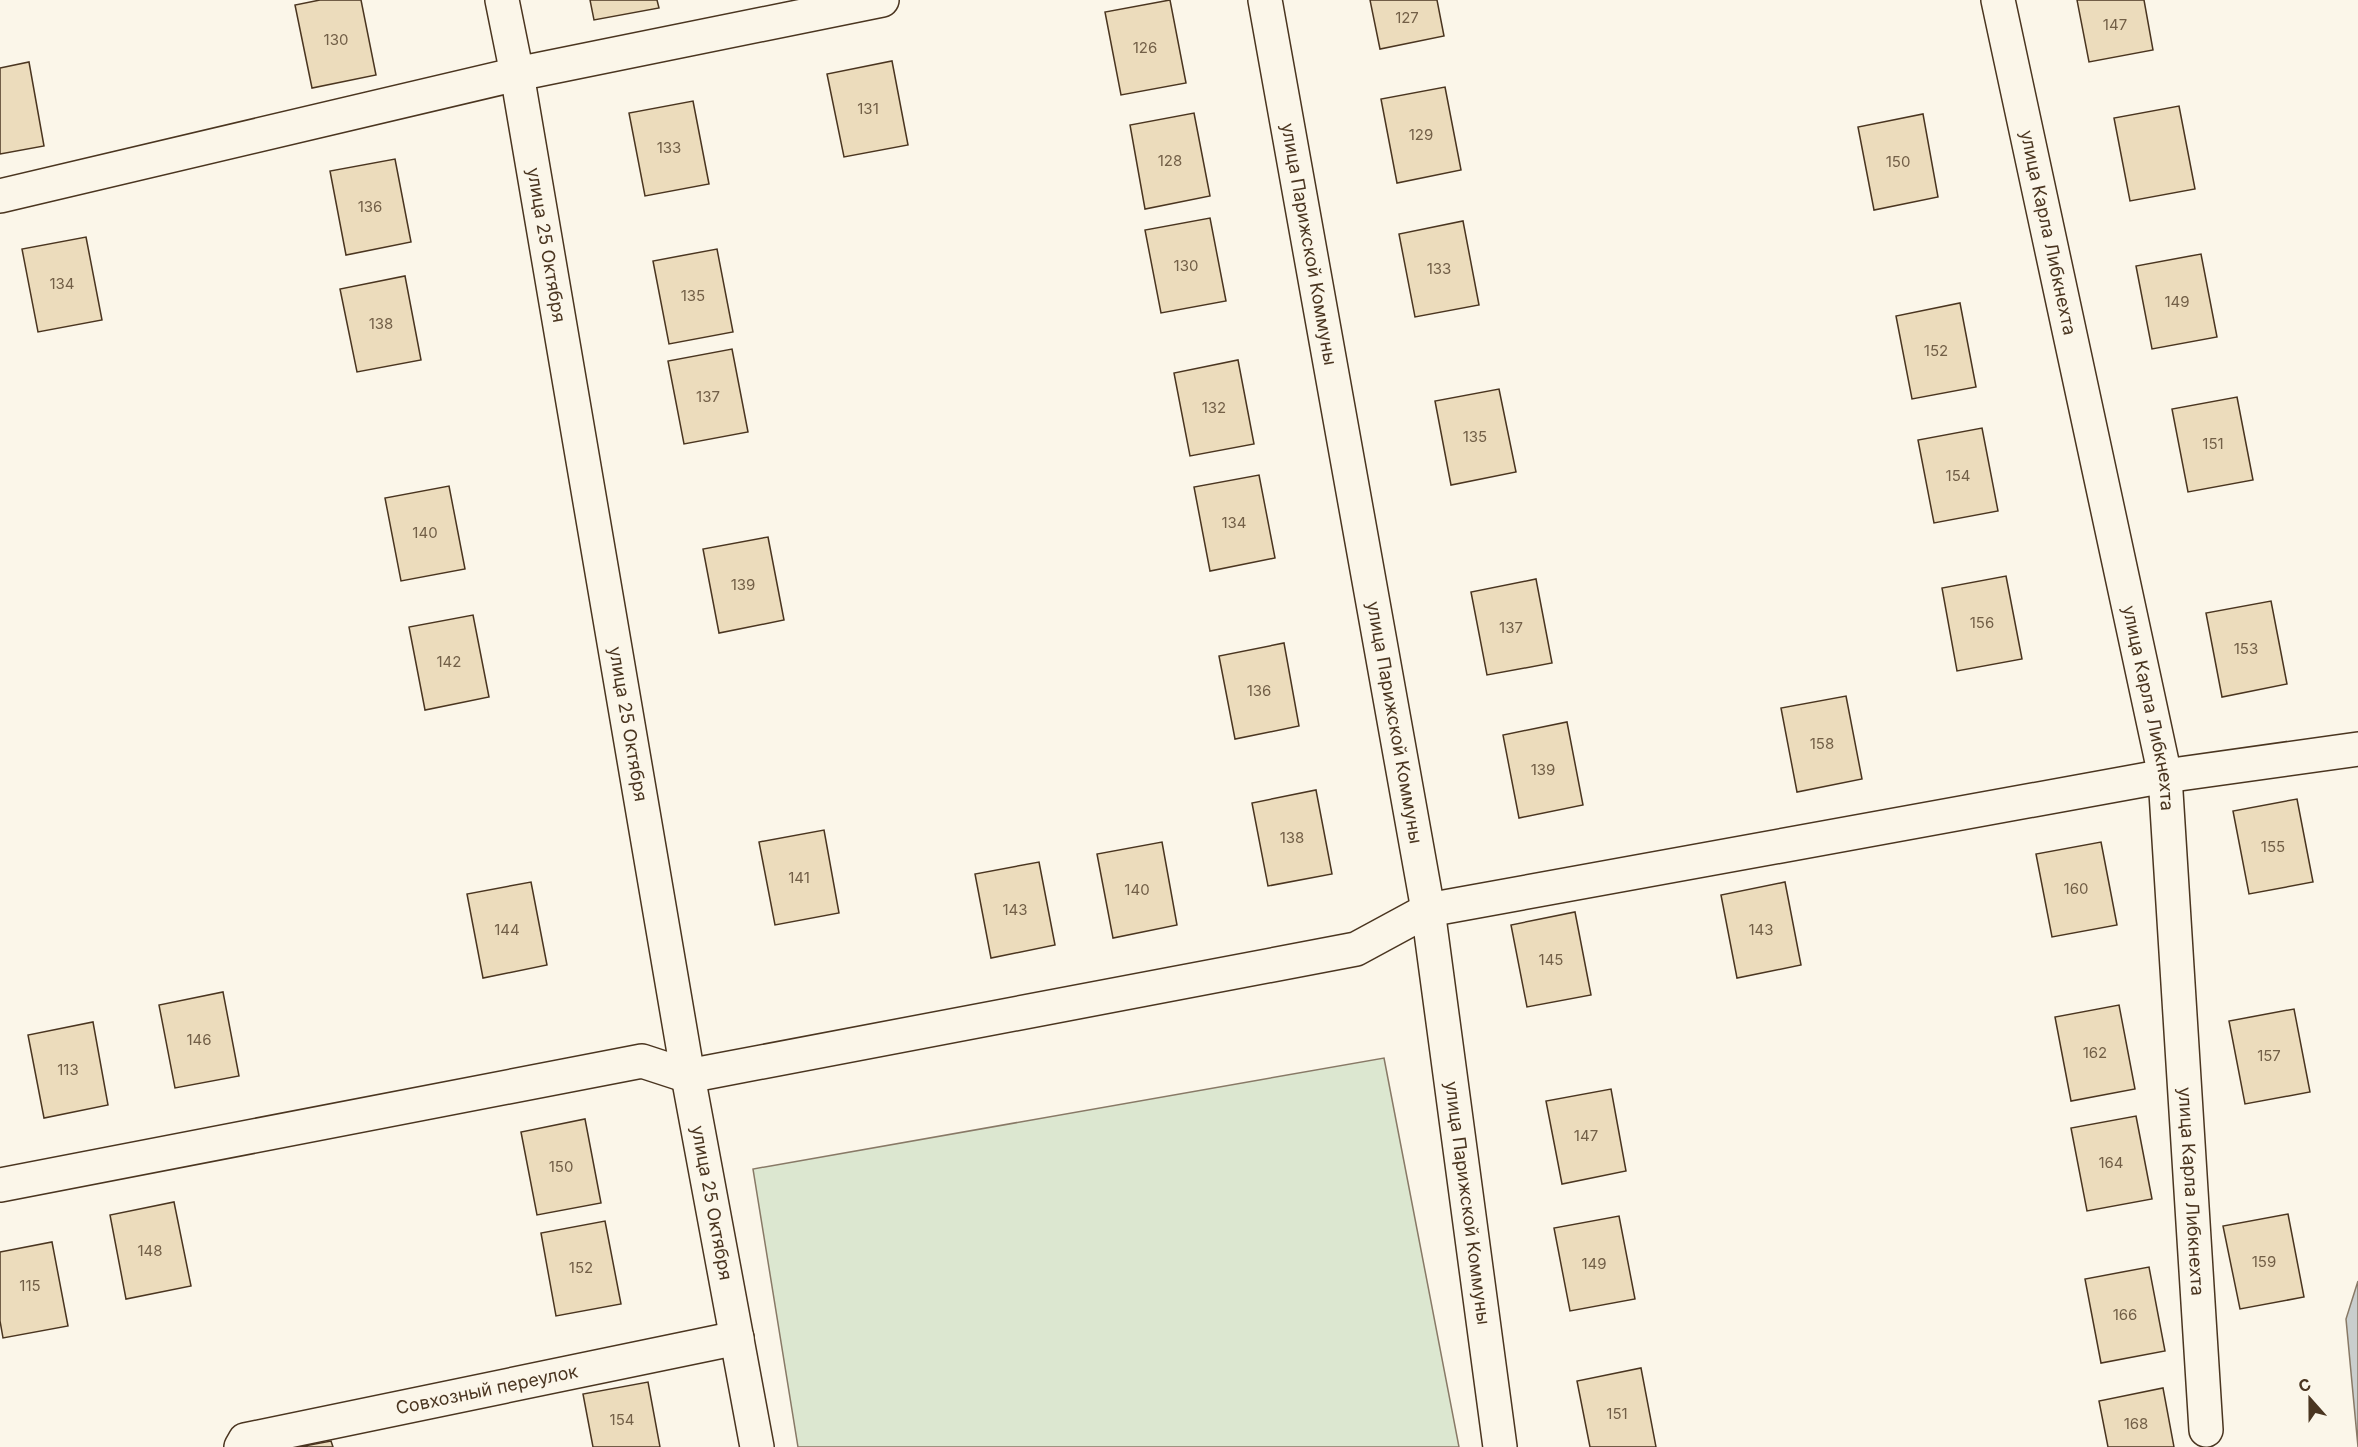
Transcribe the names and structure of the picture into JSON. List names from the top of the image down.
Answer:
{
  "streets": {
    "street": [
      "улица Карла Либкнехта",
      "улица Парижской Коммуны",
      "улица 25 Октября",
      "Совхозный переулок"
    ]
  },
  "crossings": [
    ["улица 25 Октября", "Совхозный переулок"]
  ],
  "house_numbers": [
    "127",
    "147",
    "130",
    "126",
    "131",
    "129",
    "133",
    "128",
    "150",
    "136",
    "130",
    "133",
    "134",
    "135",
    "149",
    "138",
    "152",
    "137",
    "132",
    "135",
    "151",
    "154",
    "134",
    "140",
    "139",
    "156",
    "137",
    "153",
    "142",
    "136",
    "158",
    "139",
    "138",
    "155",
    "141",
    "160",
    "140",
    "143",
    "144",
    "143",
    "145",
    "146",
    "162",
    "157",
    "113",
    "147",
    "164",
    "150",
    "148",
    "159",
    "149",
    "152",
    "115",
    "166",
    "151",
    "154",
    "168"
  ],
  "north": "top"
}
